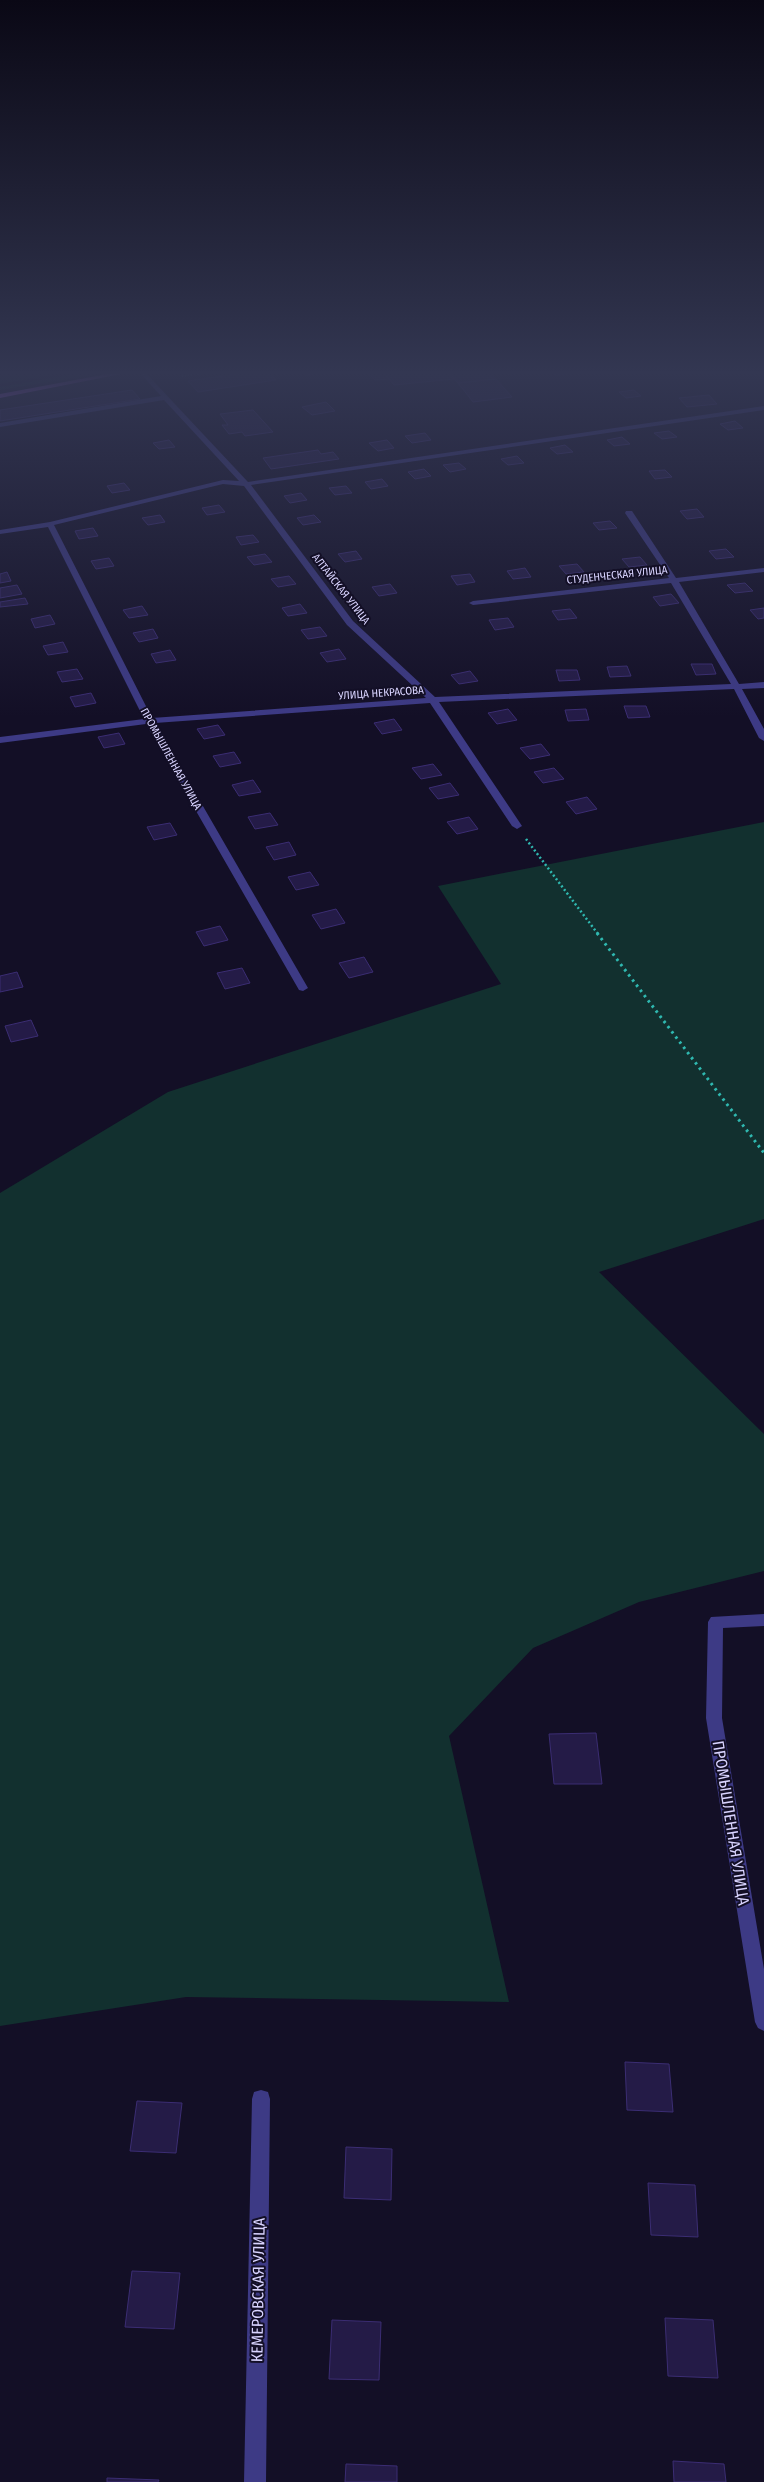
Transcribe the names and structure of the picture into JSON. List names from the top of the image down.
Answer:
{
  "streets": {
    "street": [
      "СТУДЕНЧЕСКАЯ УЛИЦА",
      "АЛТАЙСКАЯ УЛИЦА",
      "УЛИЦА НЕКРАСОВА",
      "ПРОМЫШЛЕННАЯ УЛИЦА",
      "КЕМЕРОВСКАЯ УЛИЦА"
    ]
  },
  "crossings": [
    ["АЛТАЙСКАЯ УЛИЦА", "УЛИЦА НЕКРАСОВА"],
    ["УЛИЦА НЕКРАСОВА", "ПРОМЫШЛЕННАЯ УЛИЦА"]
  ]
}
